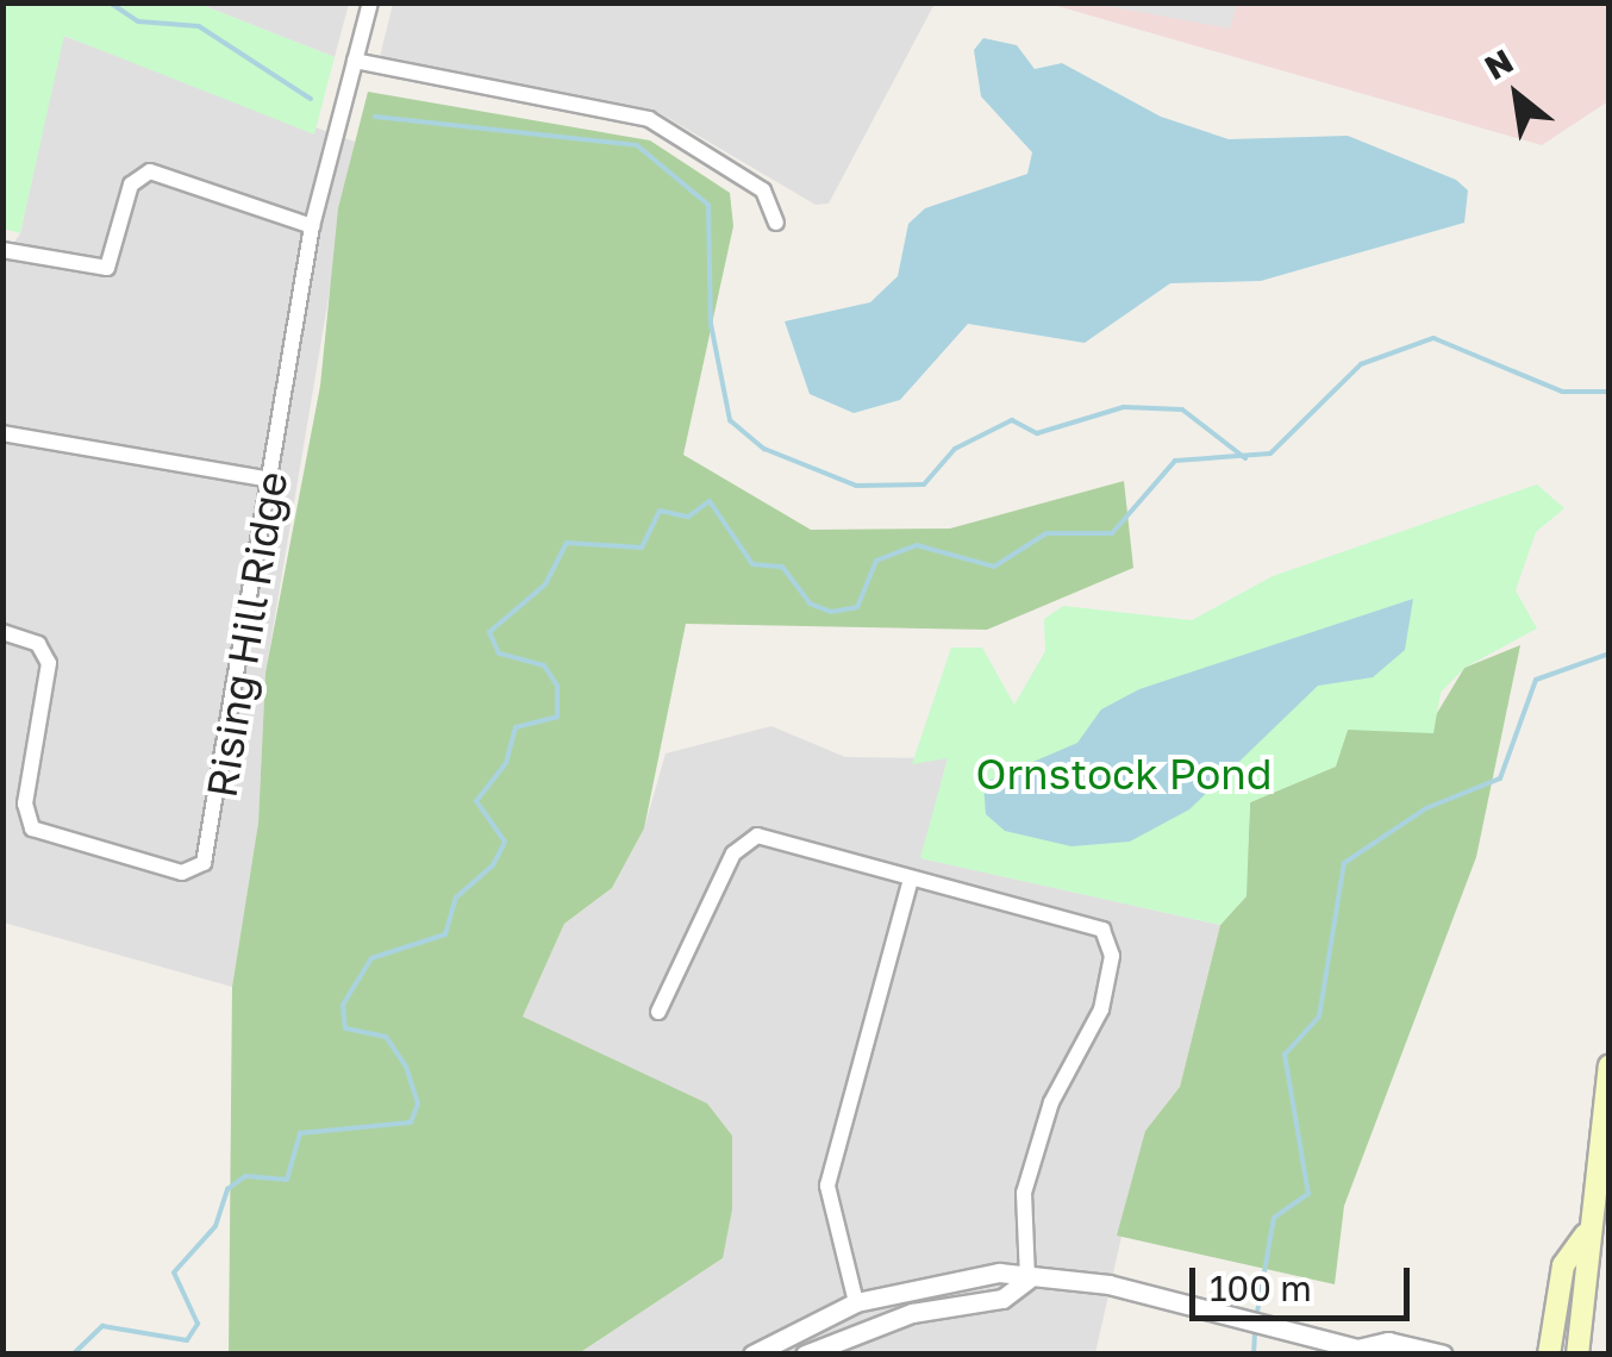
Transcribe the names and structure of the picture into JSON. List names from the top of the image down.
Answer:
{
  "streets": {
    "street": ["Rising Hill Ridge"]
  },
  "parks": ["Ornstock Pond"],
  "scale_bar": "100 m",
  "north": "top left"
}
